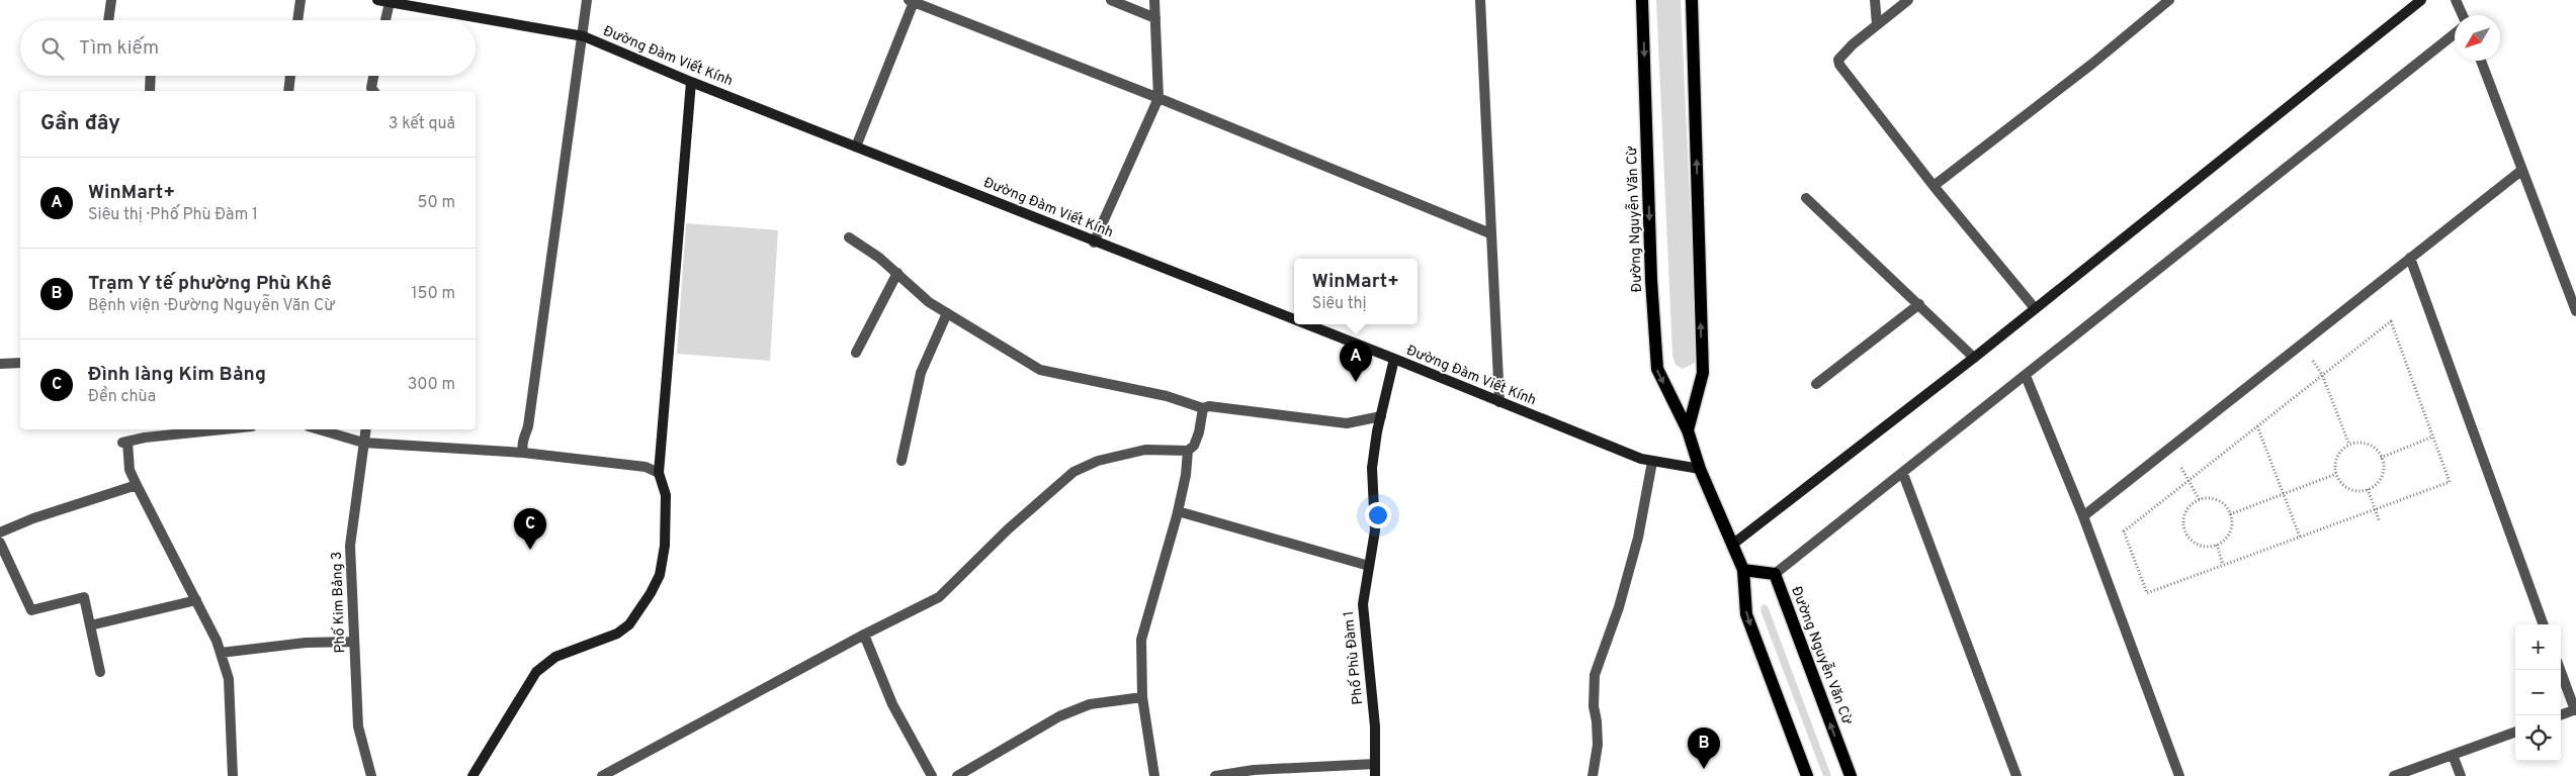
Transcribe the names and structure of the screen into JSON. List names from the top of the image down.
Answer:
{
  "streets": {
    "main road": ["Đường Nguyễn Văn Cừ"],
    "street": ["Đường Đàm Viết Kính", "Phố Kim Bảng 3", "Phố Phù Đàm 1"]
  },
  "crossings": [
    ["Đường Đàm Viết Kính", "Đường Nguyễn Văn Cừ"],
    ["Đường Đàm Viết Kính", "Phố Phù Đàm 1"]
  ],
  "north": "bottom left",
  "page": {
    "search": "Tìm kiếm",
    "heading": ["Gần đây", "3 kết quả"],
    "list": [
      {
        "mark": "A",
        "name": "WinMart+",
        "note": "Siêu thị · Phố Phù Đàm 1",
        "value": "50 m"
      },
      {
        "mark": "B",
        "name": "Trạm Y tế phường Phù Khê",
        "note": "Bệnh viện · Đường Nguyễn Văn Cừ",
        "value": "150 m"
      },
      {
        "mark": "C",
        "name": "Đình làng Kim Bảng",
        "note": "Đền chùa",
        "value": "300 m"
      }
    ],
    "popup": ["WinMart+", "Siêu thị"],
    "pins": ["A", "C", "B"],
    "map_buttons": ["+", "−"]
  }
}
